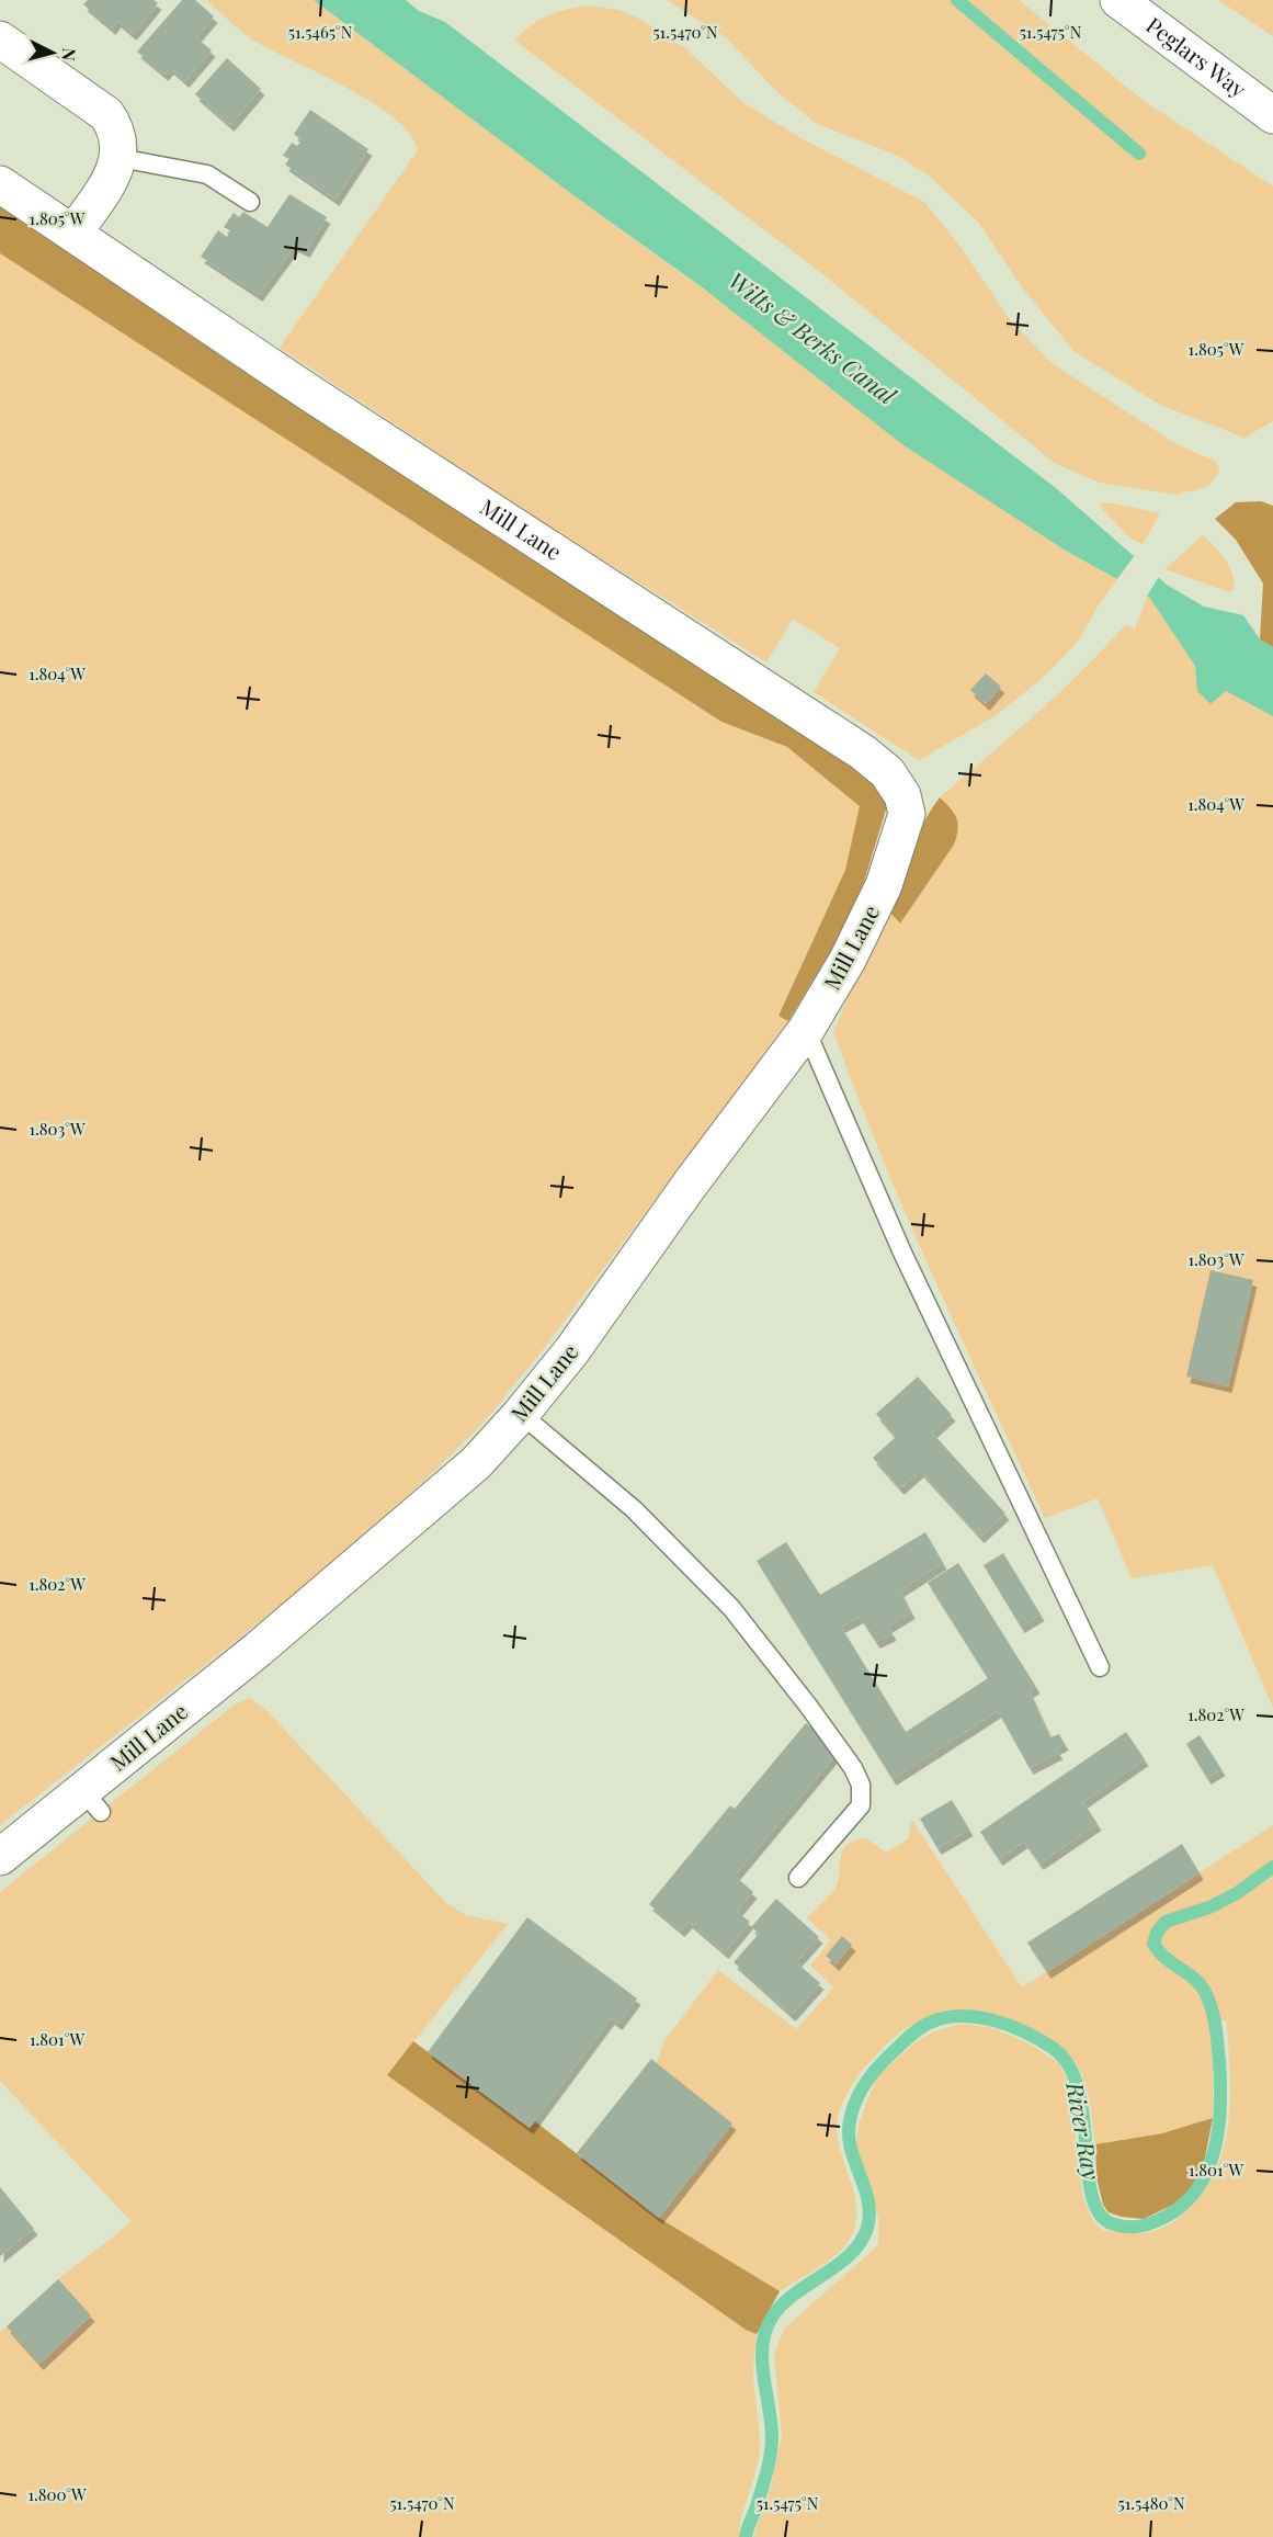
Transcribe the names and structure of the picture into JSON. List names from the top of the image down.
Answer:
{
  "streets": {
    "street": ["Peglars Way", "Mill Lane"]
  },
  "water": ["Wilts & Berks Canal", "River Ray"],
  "north": "right",
  "coordinates": [
    "51.5465°N",
    "51.5470°N",
    "51.5475°N",
    "1.805°W",
    "1.804°W",
    "1.803°W",
    "1.802°W",
    "1.801°W",
    "1.800°W",
    "51.5480°N"
  ]
}
